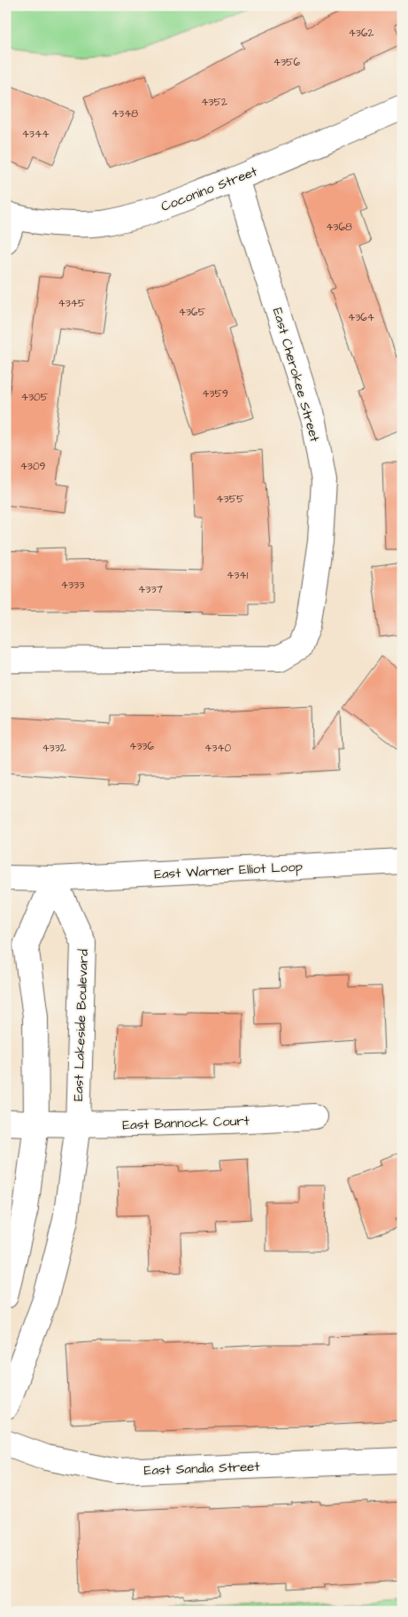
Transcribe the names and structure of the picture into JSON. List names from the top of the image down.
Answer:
{
  "streets": {
    "street": [
      "Coconino Street",
      "East Cherokee Street",
      "East Warner Elliot Loop",
      "East Lakeside Boulevard",
      "East Bannock Court",
      "East Sandia Street"
    ]
  },
  "crossings": [
    ["Coconino Street", "East Cherokee Street"],
    ["East Warner Elliot Loop", "East Lakeside Boulevard"],
    ["East Lakeside Boulevard", "East Bannock Court"]
  ],
  "house_numbers": [
    "4362",
    "4356",
    "4352",
    "4348",
    "4344",
    "4368",
    "4345",
    "4365",
    "4364",
    "4359",
    "4305",
    "4309",
    "4355",
    "4341",
    "4333",
    "4337",
    "4336",
    "4332",
    "4340"
  ]
}
